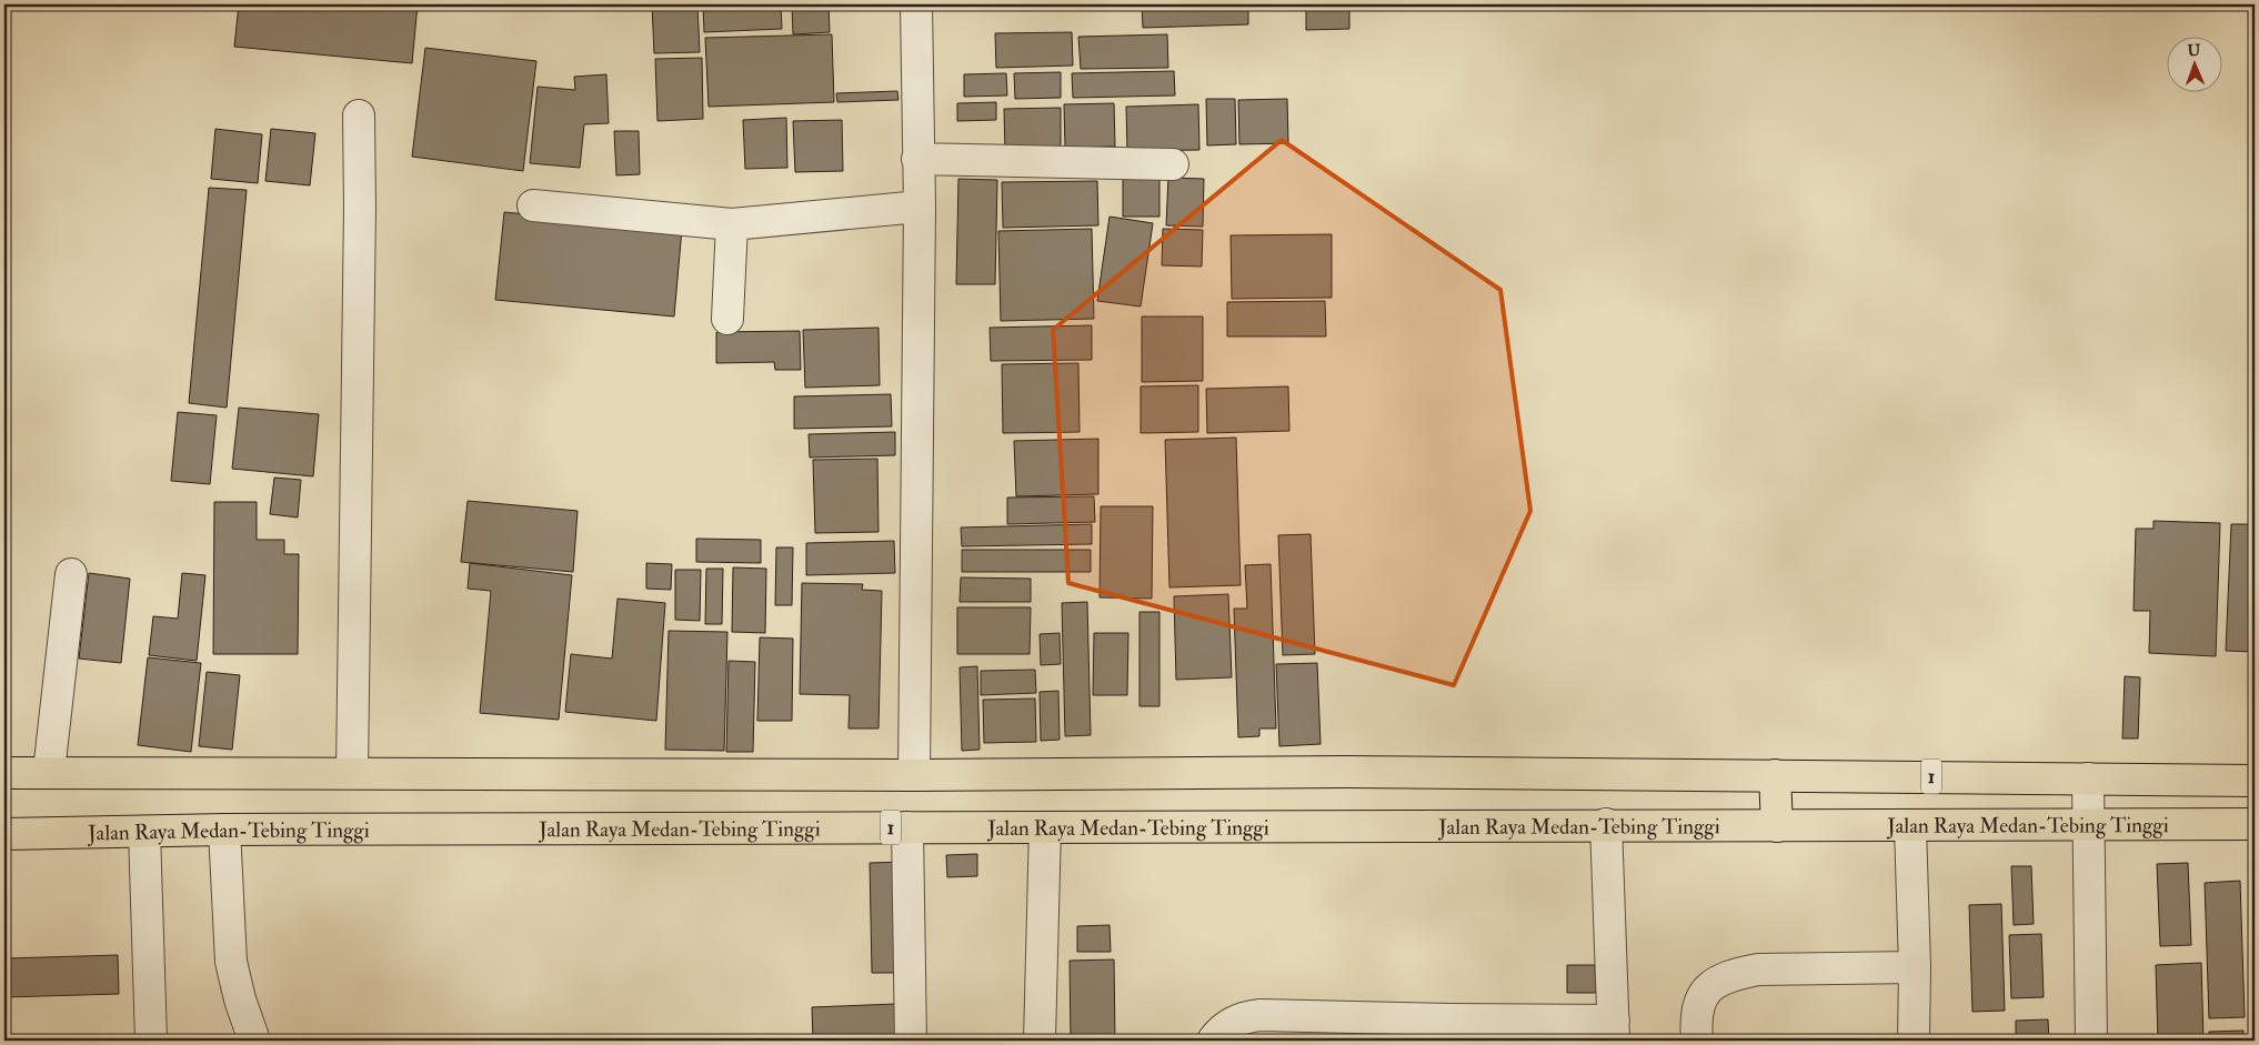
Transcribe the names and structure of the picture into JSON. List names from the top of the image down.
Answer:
{
  "streets": {
    "highway": ["1", "Jalan Raya Medan-Tebing Tinggi"]
  },
  "north": "top"
}
